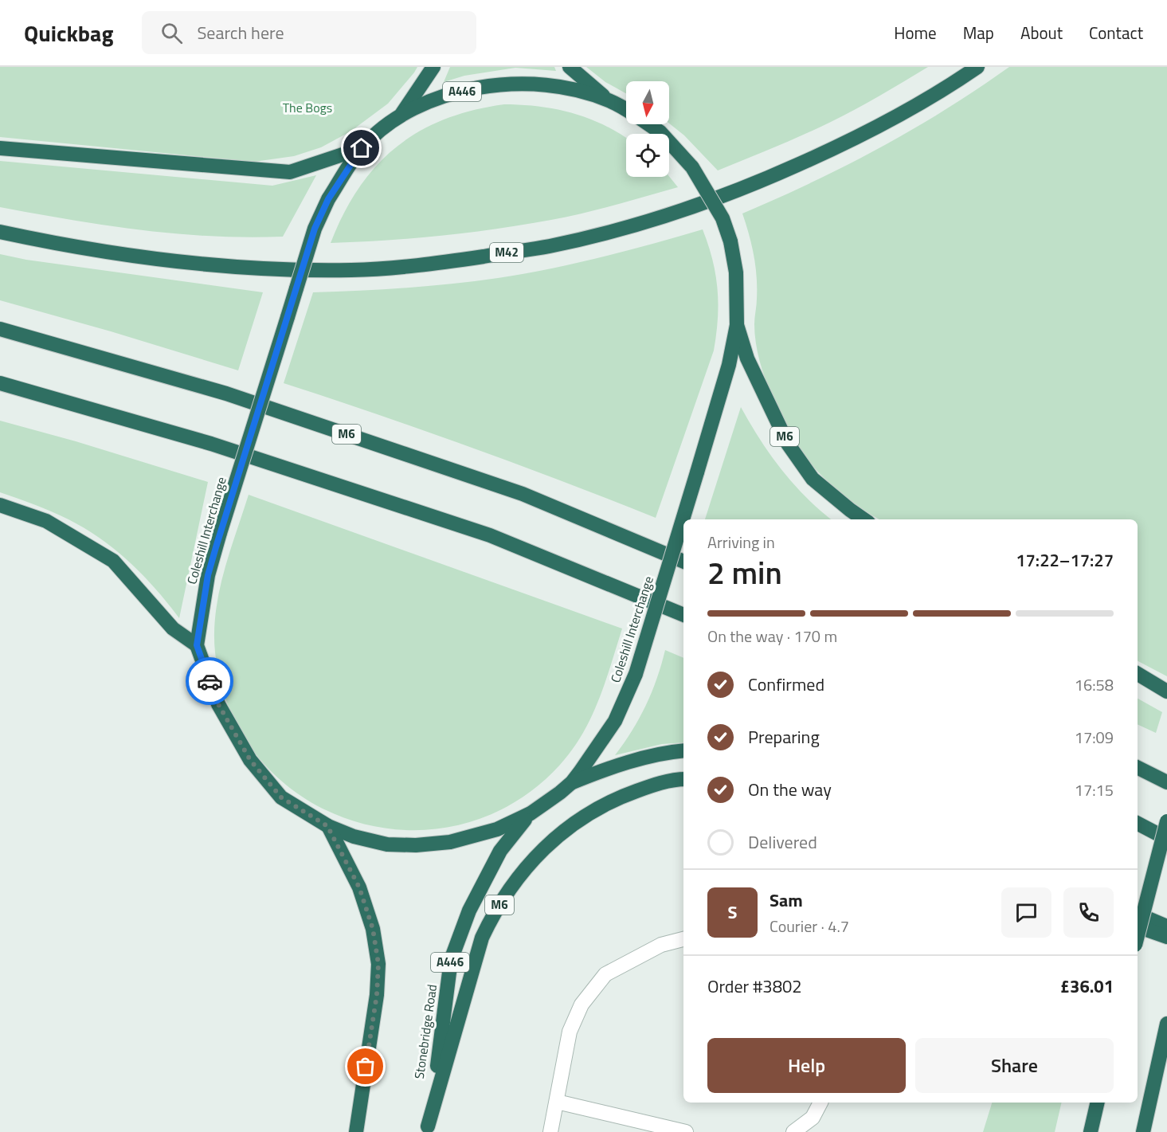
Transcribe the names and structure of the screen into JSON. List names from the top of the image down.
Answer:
{
  "streets": {
    "highway": [
      "A446",
      "M42",
      "M6",
      "Coleshill Interchange",
      "Stonebridge Road"
    ]
  },
  "crossings": [
    ["A446", "Coleshill Interchange"],
    ["M6", "Coleshill Interchange"],
    ["M6", "Stonebridge Road"],
    ["Coleshill Interchange", "Stonebridge Road"]
  ],
  "parks": ["The Bogs"],
  "north": "bottom",
  "page": {
    "header": "Quickbag",
    "search": "Search here",
    "nav": [
      "Home",
      "Map",
      "About",
      "Contact"
    ],
    "heading": ["2 min", "Arriving in", "17:22–17:27"],
    "panel": [
      "Sam",
      "Courier · 4.7",
      "Order #3802",
      "£36.01"
    ],
    "bar": "On the way · 170 m",
    "list": [
      ["Confirmed", "16:58"],
      ["Preparing", "17:09"],
      ["On the way", "17:15"],
      "Delivered"
    ],
    "round": "S",
    "buttons": ["Help", "Share"]
  }
}
